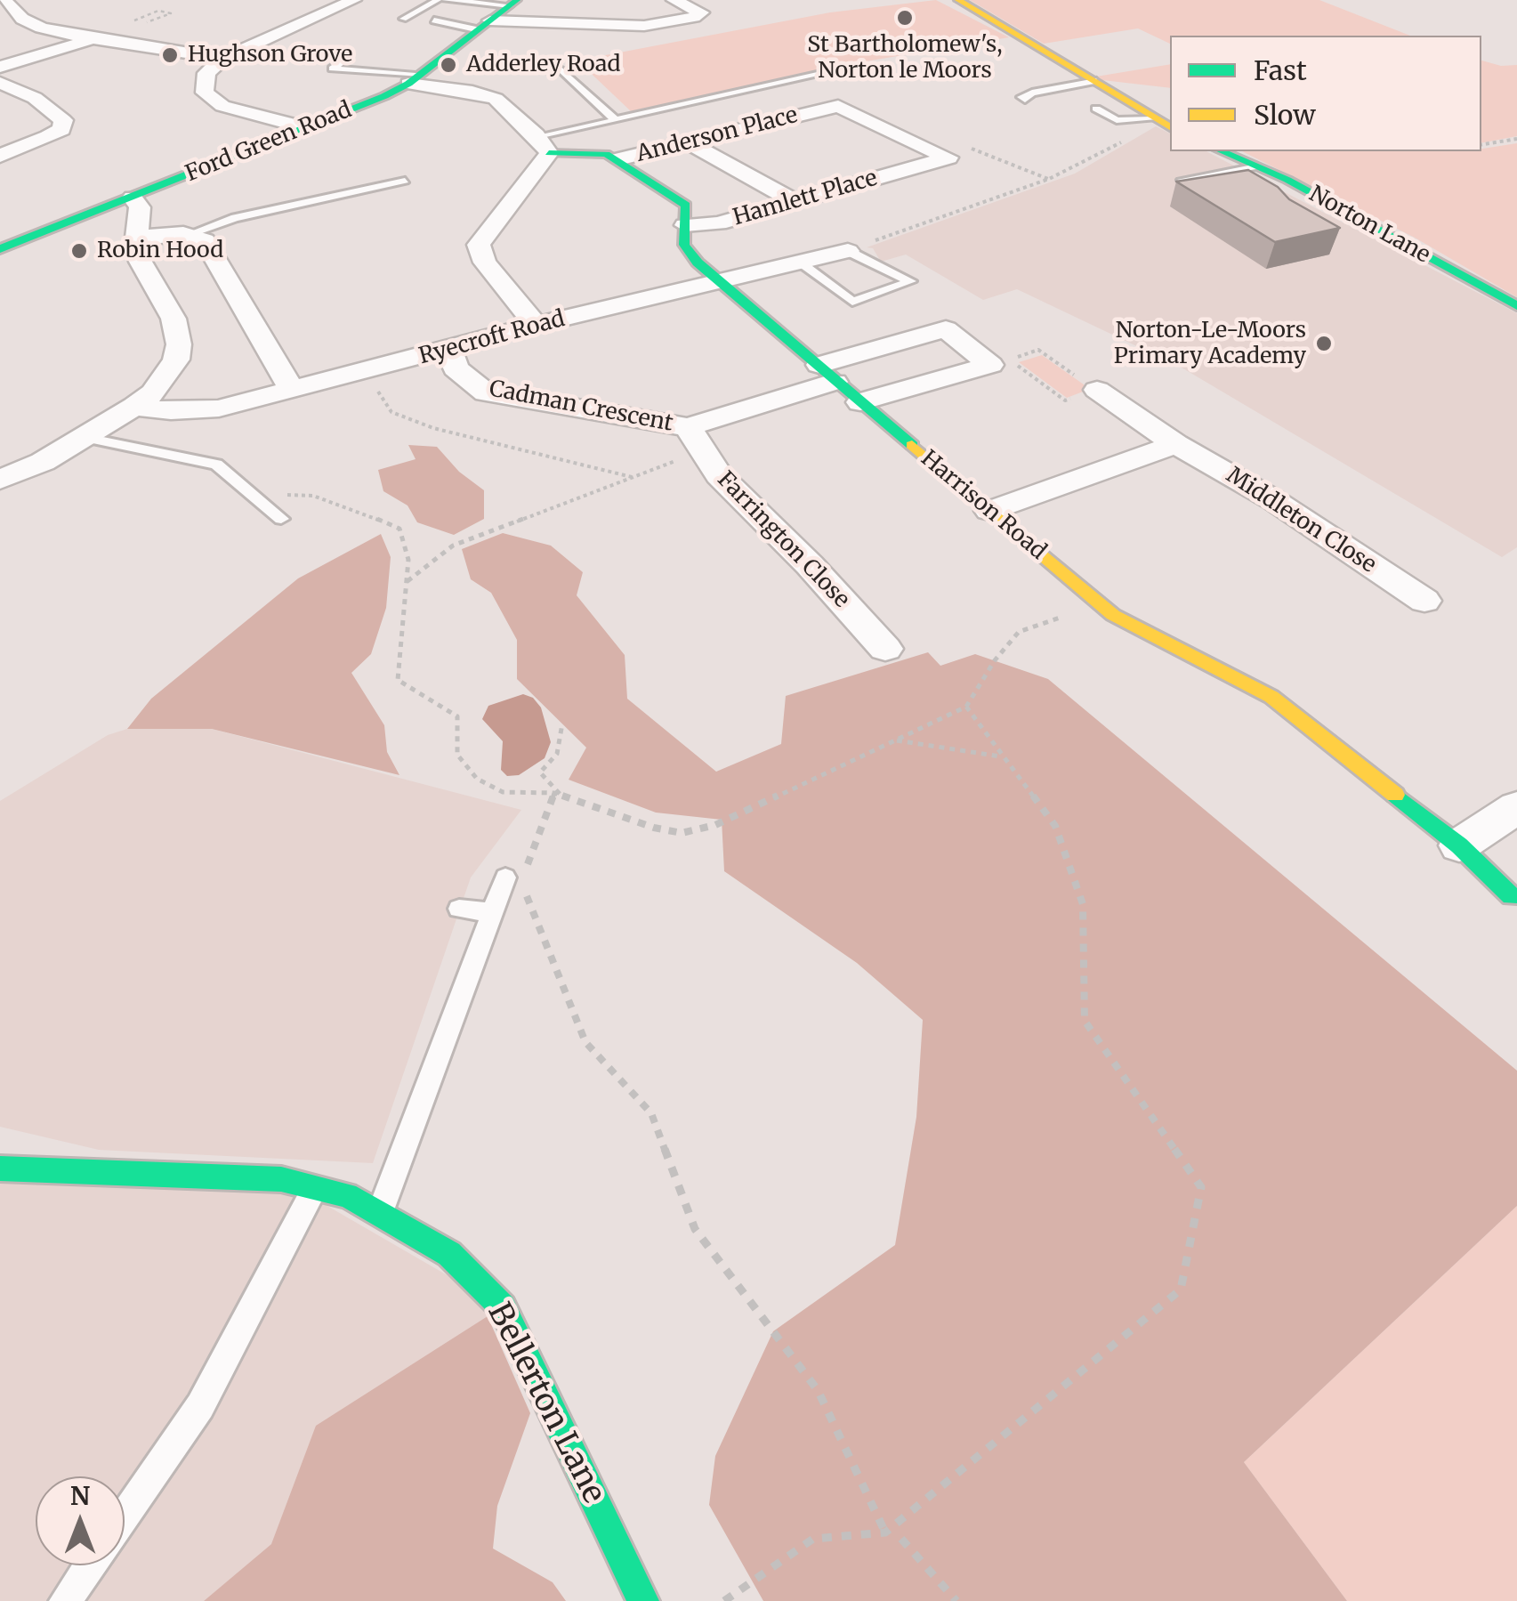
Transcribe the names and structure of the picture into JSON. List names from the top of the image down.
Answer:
{
  "streets": {
    "street": [
      "Anderson Place",
      "Ford Green Road",
      "Hamlett Place",
      "Norton Lane",
      "Ryecroft Road",
      "Cadman Crescent",
      "Harrison Road",
      "Middleton Close",
      "Farrington Close",
      "Bellerton Lane"
    ]
  },
  "crossings": [
    ["Anderson Place", "Hamlett Place"],
    ["Anderson Place", "Harrison Road"],
    ["Hamlett Place", "Harrison Road"],
    ["Ryecroft Road", "Cadman Crescent"],
    ["Ryecroft Road", "Harrison Road"],
    ["Cadman Crescent", "Harrison Road"],
    ["Cadman Crescent", "Farrington Close"]
  ],
  "places": [
    "St Bartholomew's, Norton le Moors",
    "Hughson Grove",
    "Adderley Road",
    "Robin Hood",
    "Norton-Le-Moors Primary Academy"
  ],
  "legend": ["Fast", "Slow"],
  "north": "top"
}
